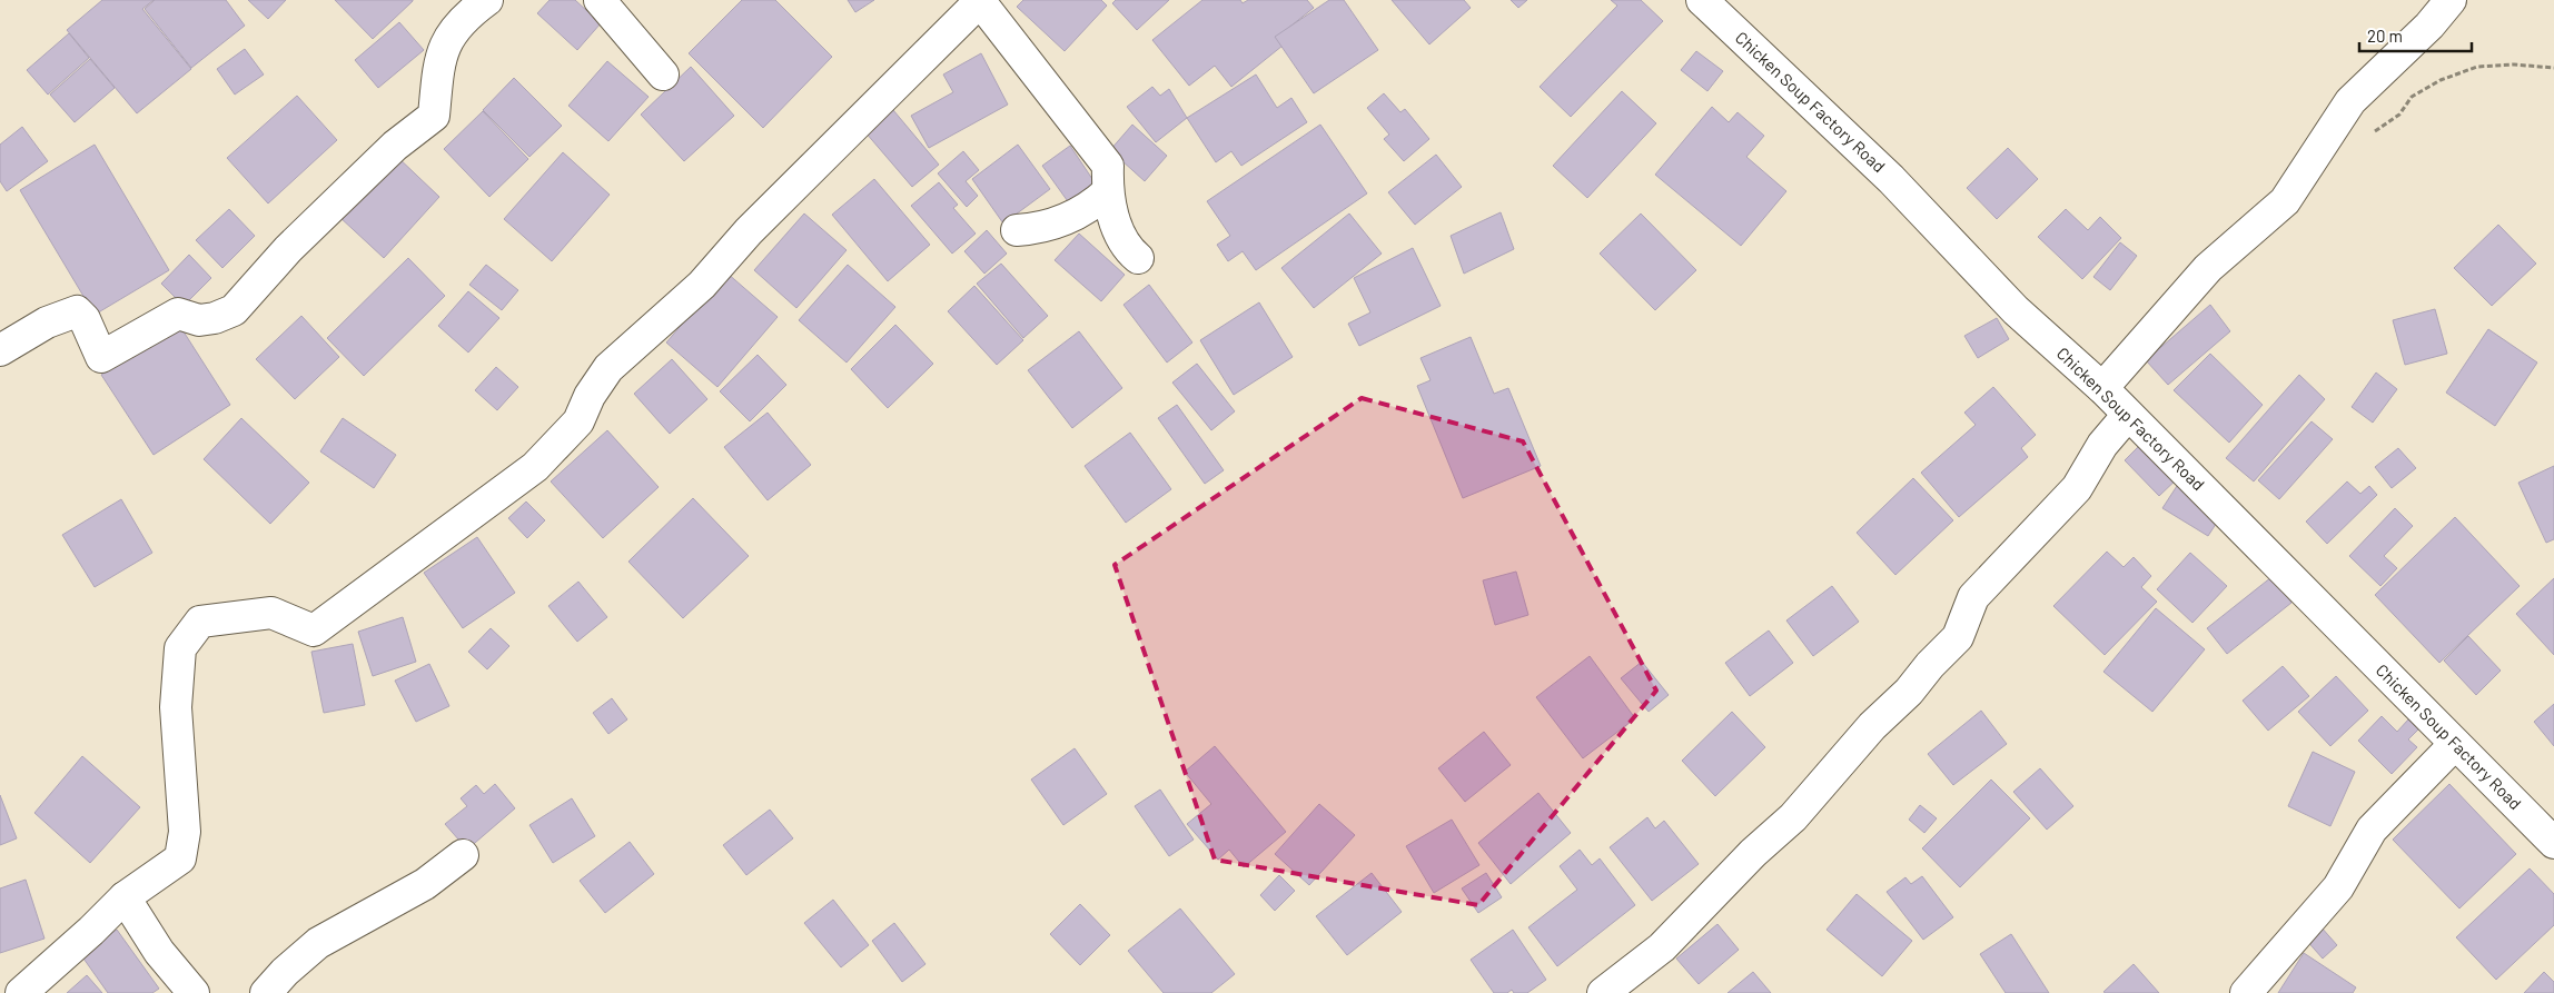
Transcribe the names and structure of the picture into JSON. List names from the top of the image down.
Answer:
{
  "streets": {
    "street": ["Chicken Soup Factory Road"]
  },
  "scale_bar": "20 m"
}
